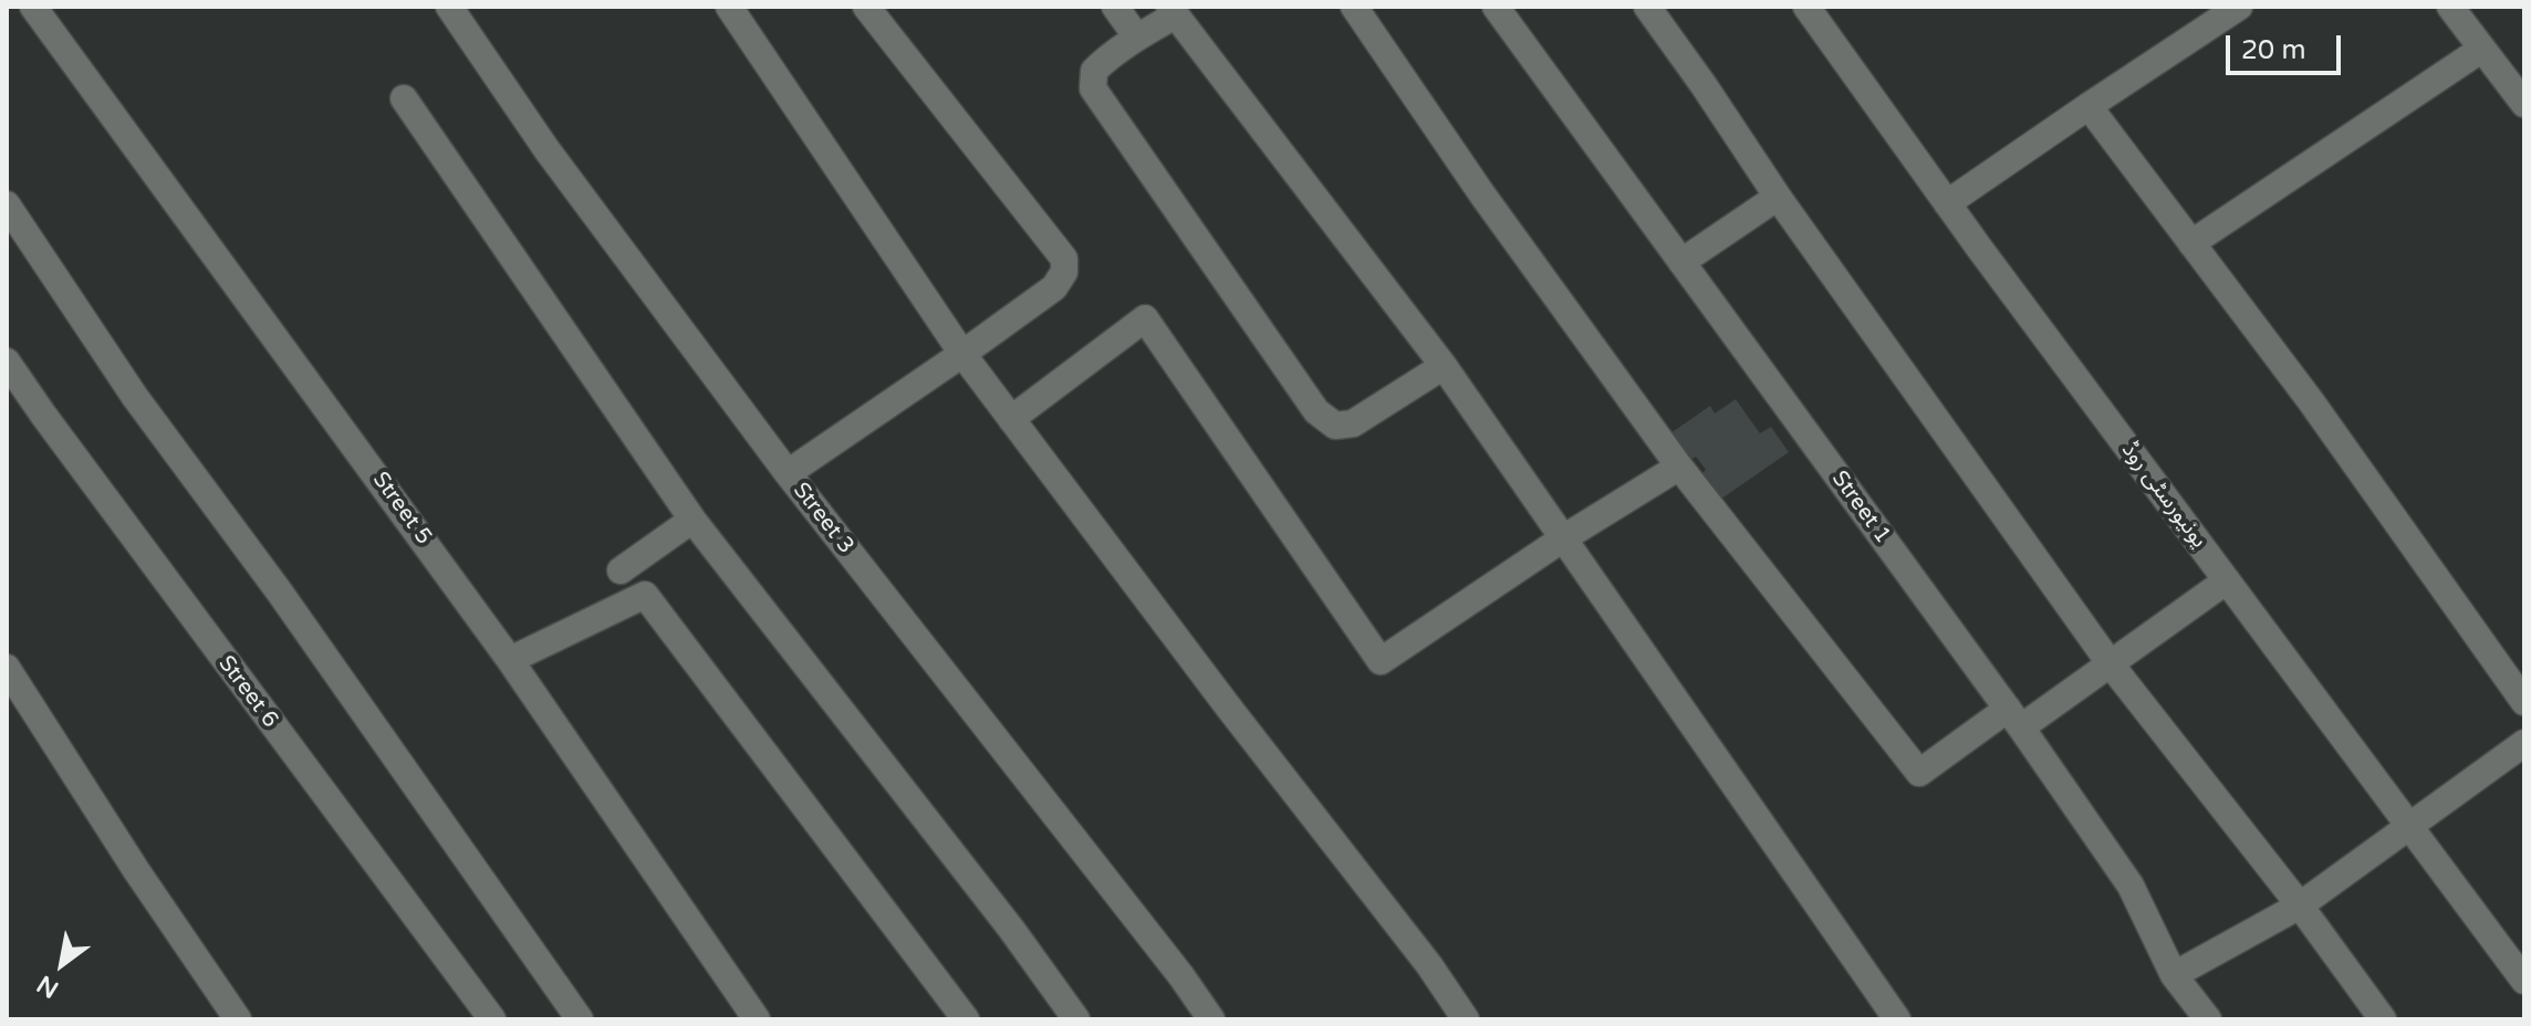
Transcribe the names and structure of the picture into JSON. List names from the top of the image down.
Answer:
{
  "streets": {
    "street": [
      "یونیورسٹی روڈ",
      "Street 1",
      "Street 5",
      "Street 3",
      "Street 6"
    ]
  },
  "scale_bar": "20 m",
  "north": "bottom left"
}
